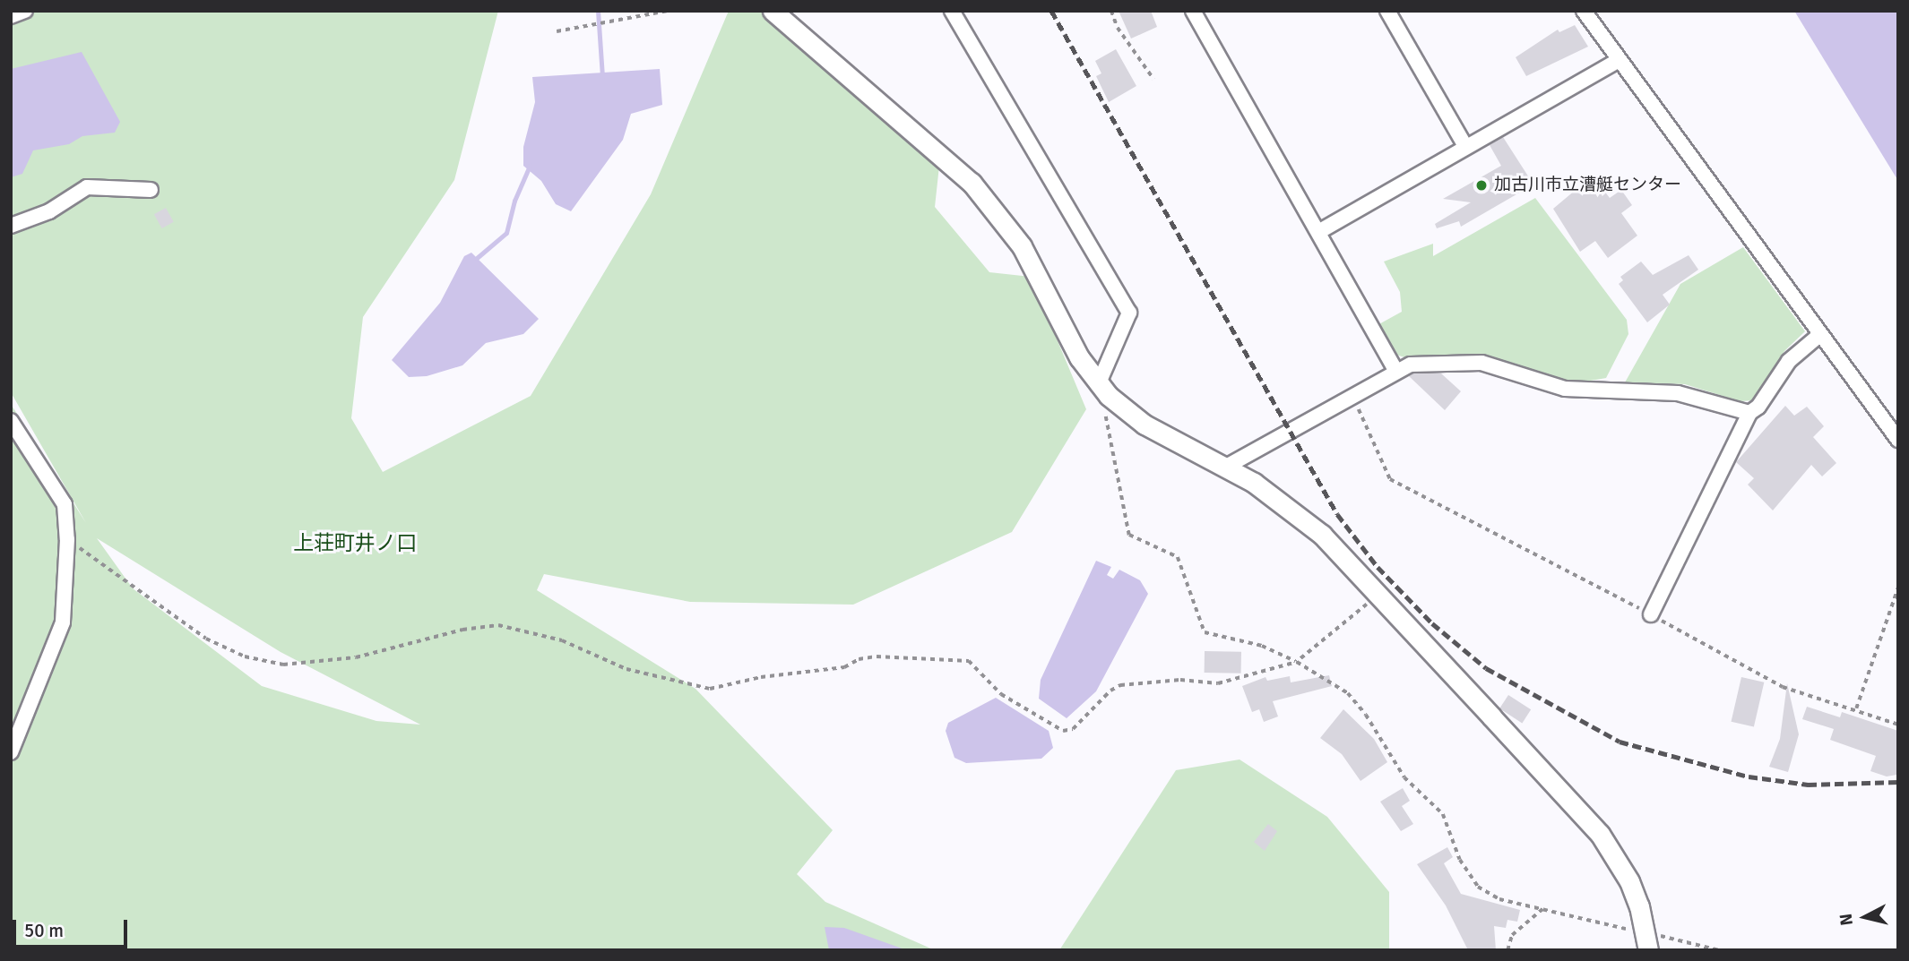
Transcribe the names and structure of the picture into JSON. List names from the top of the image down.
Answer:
{
  "districts": ["上荘町井ノ口"],
  "places": ["加古川市立漕艇センター"],
  "scale_bar": "50 m",
  "north": "left"
}
